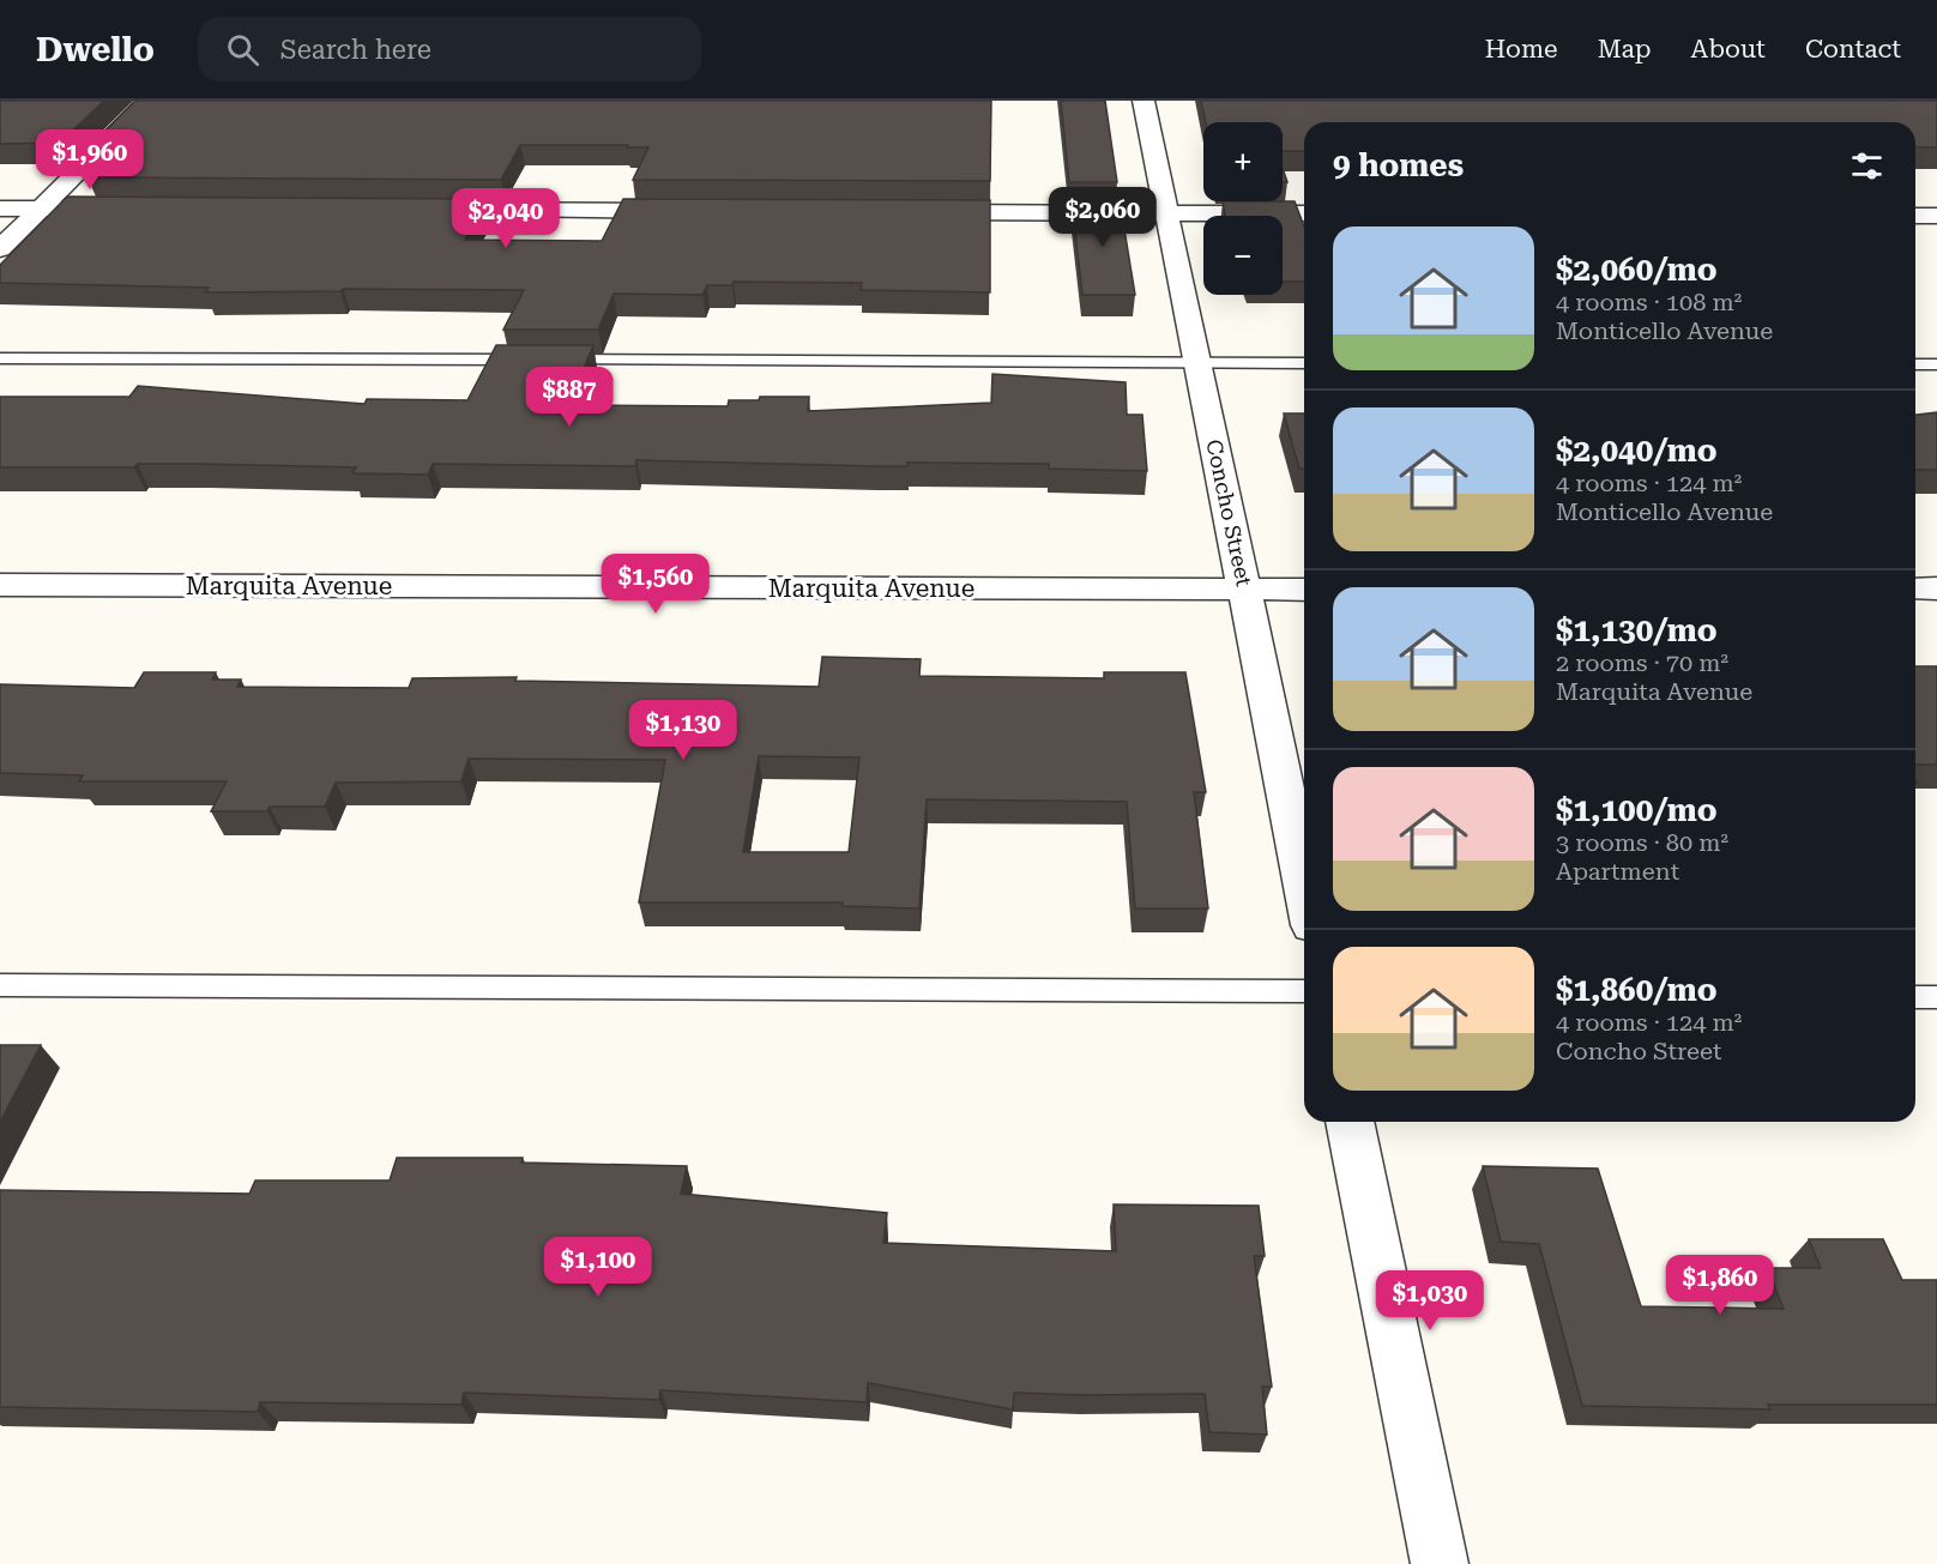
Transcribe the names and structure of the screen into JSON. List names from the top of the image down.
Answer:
{
  "streets": {
    "street": ["Concho Street", "Marquita Avenue"]
  },
  "crossings": [
    ["Concho Street", "Marquita Avenue"]
  ],
  "page": {
    "header": "Dwello",
    "search": "Search here",
    "nav": [
      "Home",
      "Map",
      "About",
      "Contact"
    ],
    "map_buttons": ["+", "−"],
    "heading": "9 homes",
    "price": [
      "$1,960",
      "$2,060",
      "$2,040",
      "$887",
      "$1,560",
      "$1,130",
      "$1,100",
      "$1,860",
      "$1,030"
    ],
    "list": [
      {
        "name": "$2,060/mo",
        "note": "4 rooms · 108 m² · Monticello Avenue"
      },
      {
        "name": "$2,040/mo",
        "note": "4 rooms · 124 m² · Monticello Avenue"
      },
      {
        "name": "$1,130/mo",
        "note": "2 rooms · 70 m² · Marquita Avenue"
      },
      {
        "name": "$1,100/mo",
        "note": "3 rooms · 80 m² · Apartment"
      },
      {
        "name": "$1,860/mo",
        "note": "4 rooms · 124 m² · Concho Street"
      }
    ]
  }
}
